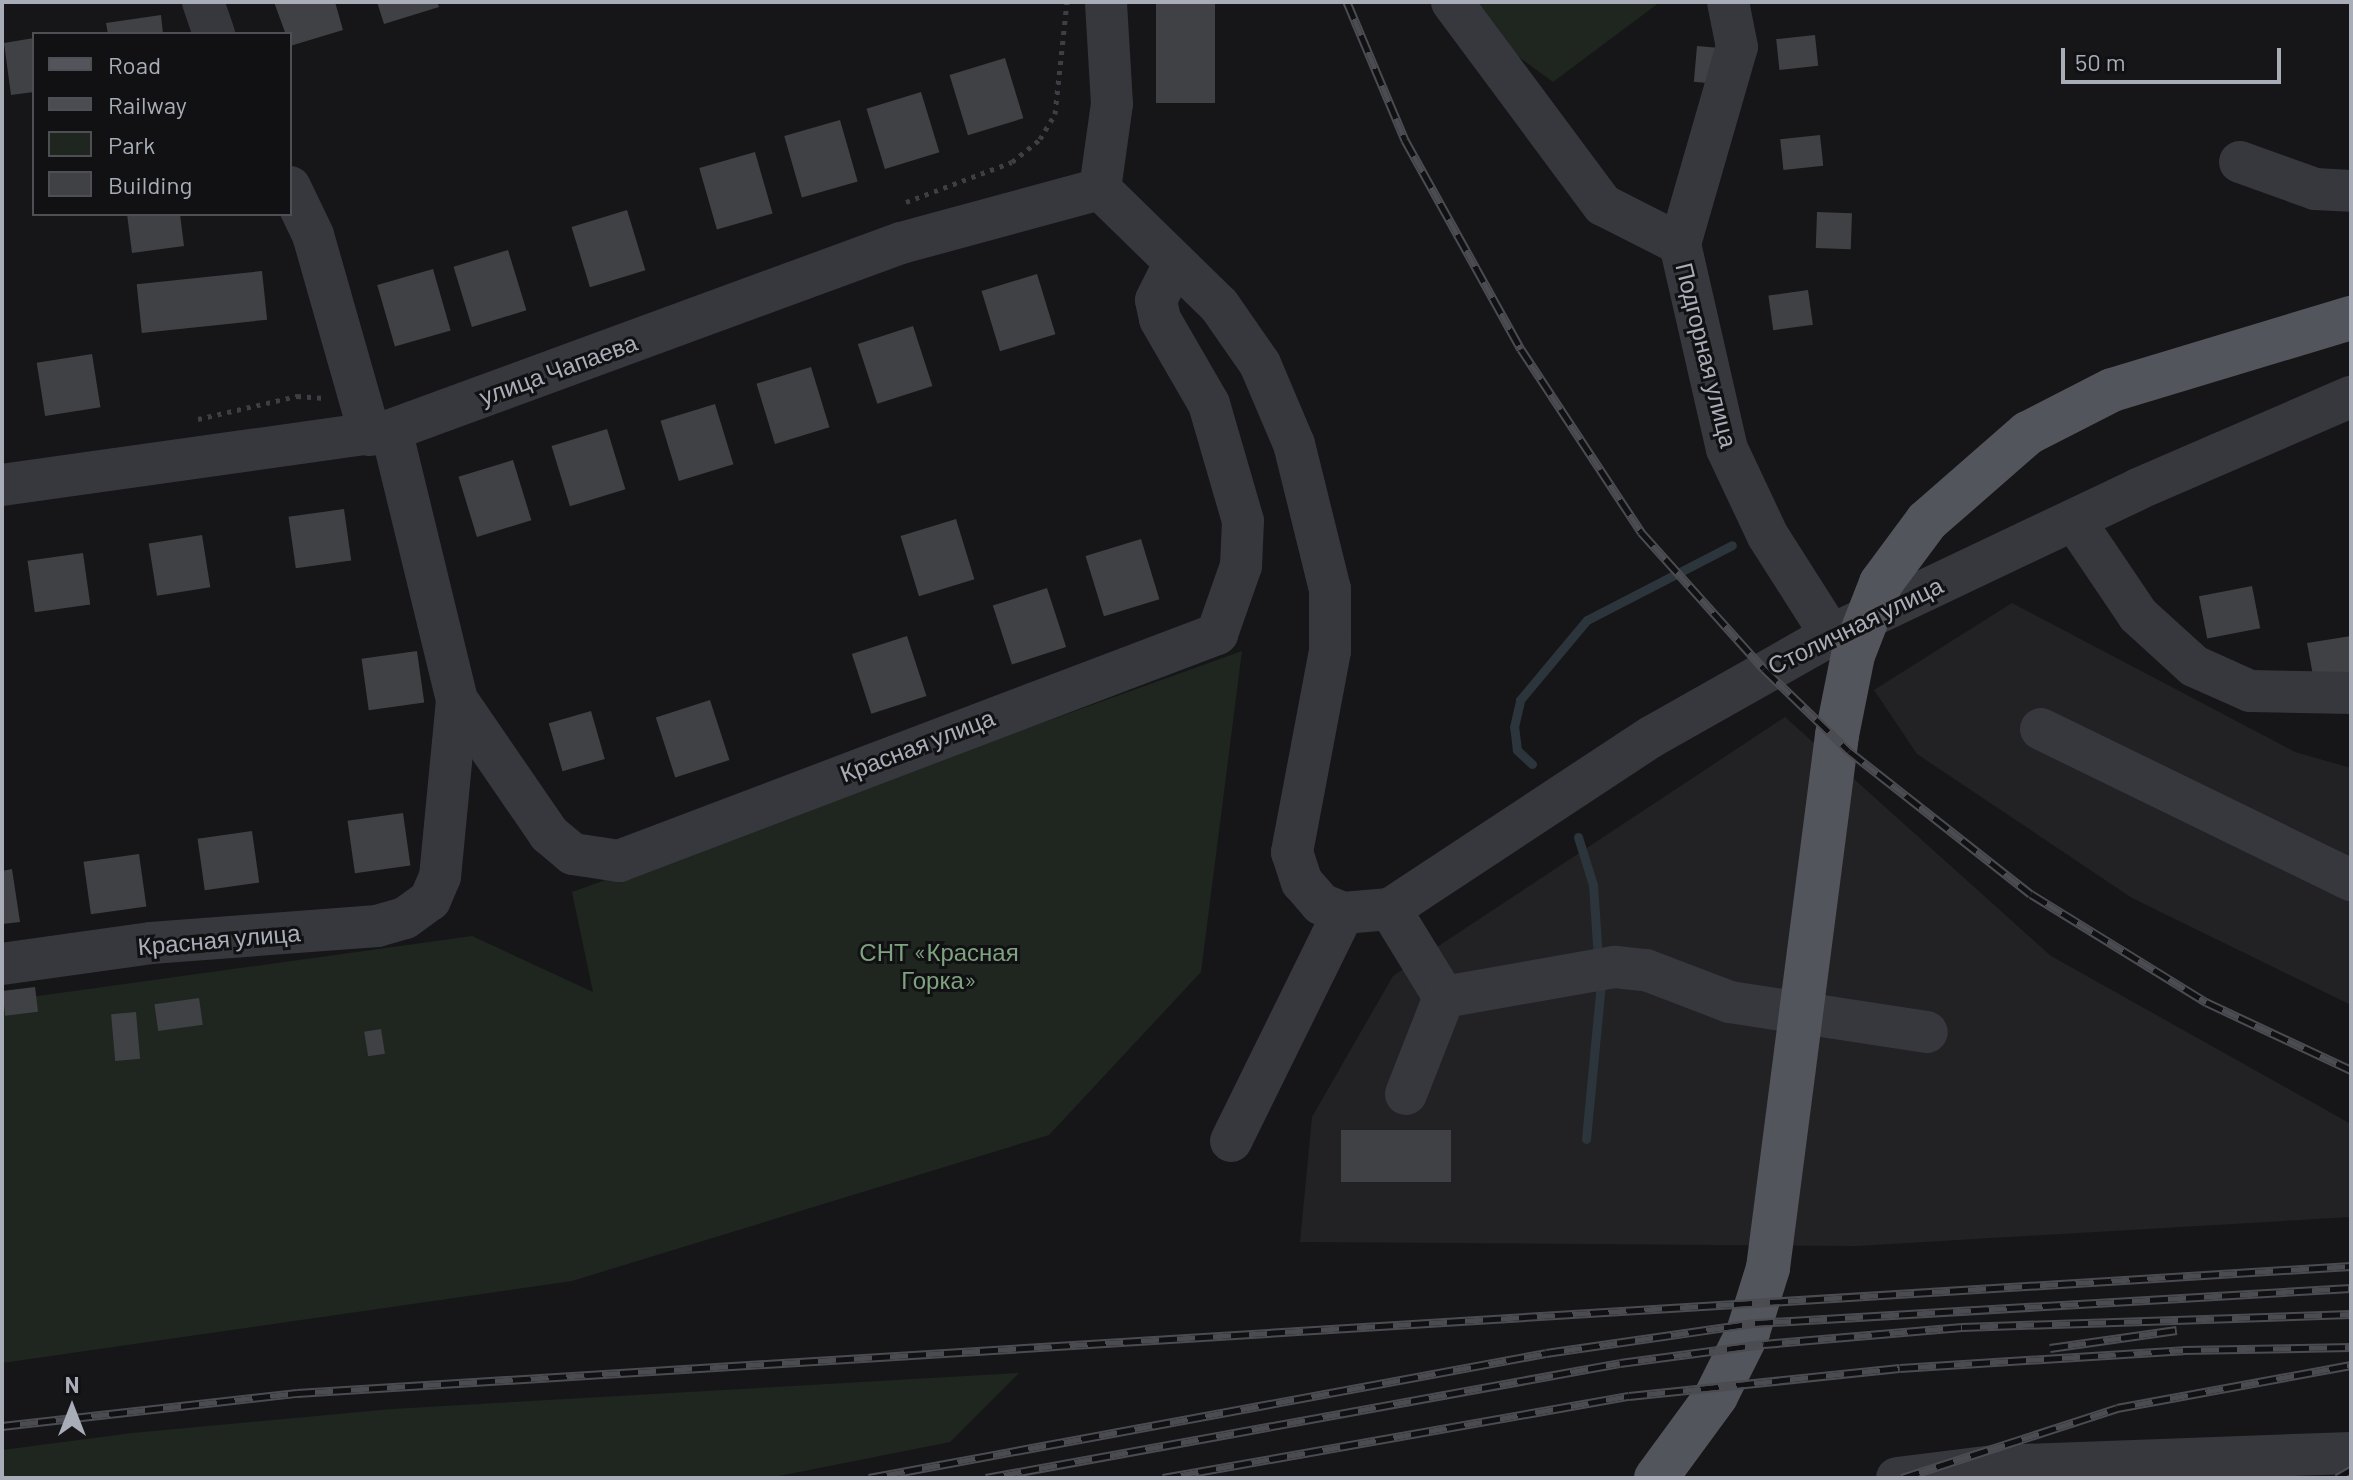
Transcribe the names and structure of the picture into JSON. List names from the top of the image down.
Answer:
{
  "streets": {
    "street": [
      "Подгорная улица",
      "улица Чапаева",
      "Столичная улица",
      "Красная улица"
    ]
  },
  "crossings": [
    ["Подгорная улица", "Столичная улица"]
  ],
  "parks": ["СНТ «Красная Горка»"],
  "legend": [
    "Road",
    "Railway",
    "Park",
    "Building"
  ],
  "scale_bar": "50 m",
  "north": "top"
}
